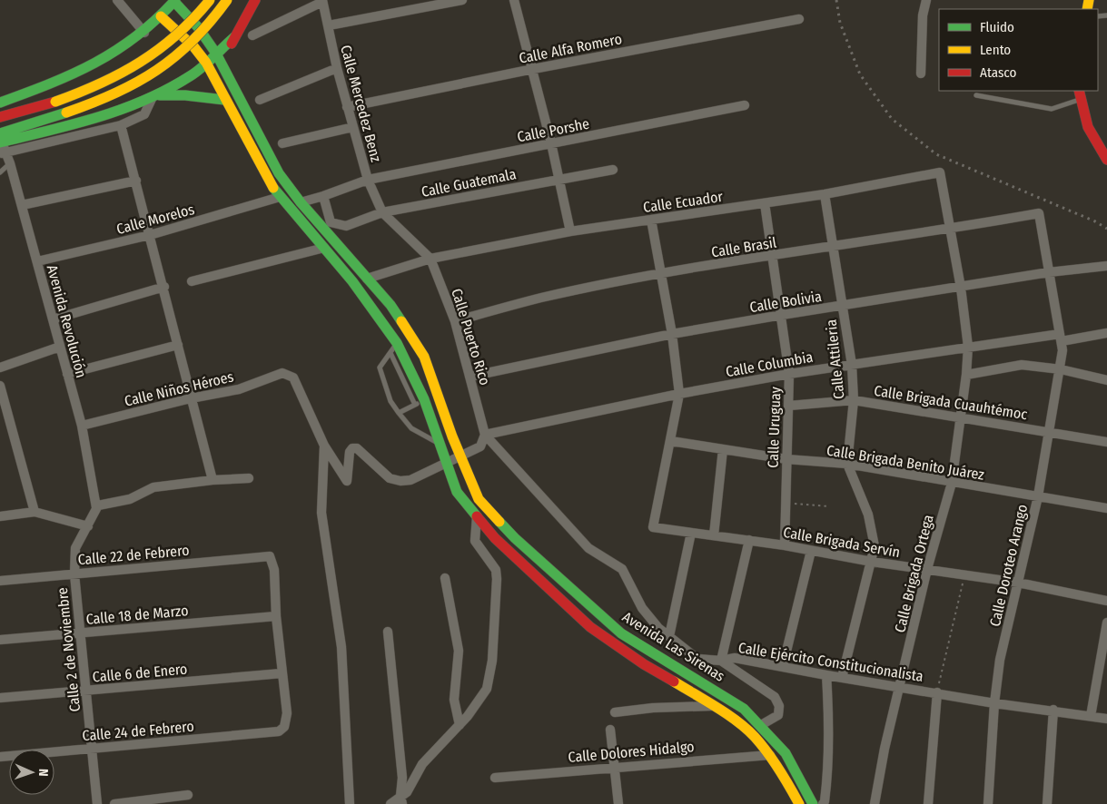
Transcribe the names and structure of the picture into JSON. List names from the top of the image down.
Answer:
{
  "streets": {
    "main road": ["Avenida Las Sirenas"],
    "street": [
      "Calle Alfa Romero",
      "Calle Mercedez Benz",
      "Calle Porshe",
      "Calle Guatemala",
      "Calle Ecuador",
      "Calle Morelos",
      "Calle Brasil",
      "Calle Bolivia",
      "Avenida Revolución",
      "Calle Puerto Rico",
      "Calle Attileria",
      "Calle Columbia",
      "Calle Niños Héroes",
      "Calle Brigada Cuauhtémoc",
      "Calle Uruguay",
      "Calle Brigada Benito Juárez",
      "Calle Brigada Servín",
      "Calle 22 de Febrero",
      "Calle Doroteo Arango",
      "Calle Brigada Ortega",
      "Calle 18 de Marzo",
      "Calle 2 de Noviembre",
      "Calle Ejército Constitucionalista",
      "Calle 6 de Enero",
      "Calle 24 de Febrero",
      "Calle Dolores Hidalgo"
    ]
  },
  "crossings": [
    ["Calle Alfa Romero", "Calle Mercedez Benz"],
    ["Calle Mercedez Benz", "Calle Porshe"],
    ["Calle Mercedez Benz", "Calle Guatemala"],
    ["Calle Mercedez Benz", "Calle Puerto Rico"],
    ["Calle Porshe", "Avenida Las Sirenas"],
    ["Calle Guatemala", "Calle Puerto Rico"],
    ["Calle Guatemala", "Avenida Las Sirenas"],
    ["Calle Ecuador", "Calle Puerto Rico"],
    ["Calle Ecuador", "Calle Attileria"],
    ["Calle Ecuador", "Calle Uruguay"],
    ["Calle Ecuador", "Calle Brigada Ortega"],
    ["Calle Ecuador", "Avenida Las Sirenas"],
    ["Calle Morelos", "Avenida Revolución"],
    ["Calle Morelos", "Avenida Las Sirenas"],
    ["Calle Brasil", "Calle Puerto Rico"],
    ["Calle Brasil", "Calle Attileria"],
    ["Calle Brasil", "Calle Uruguay"],
    ["Calle Brasil", "Calle Doroteo Arango"],
    ["Calle Brasil", "Calle Brigada Ortega"],
    ["Calle Bolivia", "Calle Puerto Rico"],
    ["Calle Bolivia", "Calle Attileria"],
    ["Calle Bolivia", "Calle Uruguay"],
    ["Calle Bolivia", "Calle Doroteo Arango"],
    ["Calle Bolivia", "Calle Brigada Ortega"],
    ["Avenida Revolución", "Calle Niños Héroes"],
    ["Avenida Revolución", "Calle 2 de Noviembre"],
    ["Calle Puerto Rico", "Calle Columbia"],
    ["Calle Puerto Rico", "Calle Ejército Constitucionalista"],
    ["Calle Attileria", "Calle Columbia"],
    ["Calle Attileria", "Calle Brigada Cuauhtémoc"],
    ["Calle Attileria", "Calle Brigada Benito Juárez"],
    ["Calle Attileria", "Calle Brigada Servín"],
    ["Calle Attileria", "Calle Ejército Constitucionalista"],
    ["Calle Columbia", "Calle Uruguay"],
    ["Calle Columbia", "Calle Doroteo Arango"],
    ["Calle Columbia", "Calle Brigada Ortega"],
    ["Calle Columbia", "Calle Ejército Constitucionalista"],
    ["Calle Brigada Cuauhtémoc", "Calle Uruguay"],
    ["Calle Brigada Cuauhtémoc", "Calle Doroteo Arango"],
    ["Calle Brigada Cuauhtémoc", "Calle Brigada Ortega"],
    ["Calle Uruguay", "Calle Brigada Benito Juárez"],
    ["Calle Uruguay", "Calle Brigada Servín"],
    ["Calle Brigada Benito Juárez", "Calle Brigada Servín"],
    ["Calle Brigada Benito Juárez", "Calle Doroteo Arango"],
    ["Calle Brigada Benito Juárez", "Calle Brigada Ortega"],
    ["Calle Brigada Servín", "Calle Doroteo Arango"],
    ["Calle Brigada Servín", "Calle Brigada Ortega"],
    ["Calle 22 de Febrero", "Calle 18 de Marzo"],
    ["Calle 22 de Febrero", "Calle 2 de Noviembre"],
    ["Calle Doroteo Arango", "Calle Ejército Constitucionalista"],
    ["Calle Brigada Ortega", "Calle Ejército Constitucionalista"],
    ["Calle 18 de Marzo", "Calle 2 de Noviembre"],
    ["Avenida Las Sirenas", "Calle Dolores Hidalgo"],
    ["Calle 2 de Noviembre", "Calle 6 de Enero"],
    ["Calle 2 de Noviembre", "Calle 24 de Febrero"],
    ["Calle 6 de Enero", "Calle 24 de Febrero"]
  ],
  "legend": ["Fluido", "Lento", "Atasco"],
  "north": "right"
}
